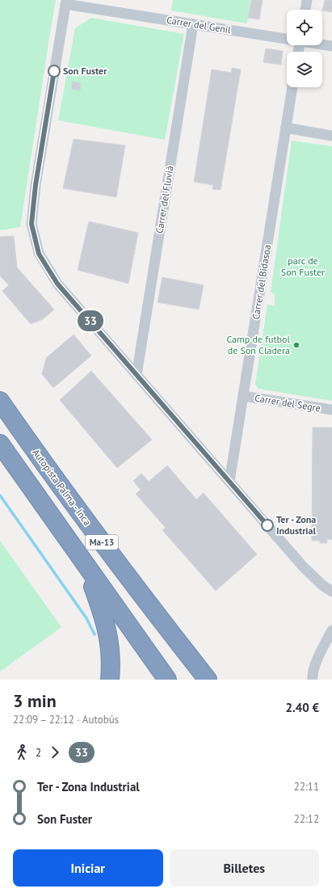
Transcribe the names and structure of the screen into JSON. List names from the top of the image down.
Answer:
{
  "streets": {
    "highway": ["Autopista Palma - Inca", "Ma-13"],
    "street": [
      "Carrer del Genil",
      "Carrer del Fluvià",
      "Carrer del Bidasoa",
      "Carrer del Segre"
    ]
  },
  "crossings": [
    ["Carrer del Genil", "Carrer del Fluvià"],
    ["Carrer del Bidasoa", "Carrer del Segre"]
  ],
  "parks": ["parc de Son Fuster"],
  "places": ["Son Fuster", "Camp de futbol de Son Cladera", "Ter - Zona Industrial"],
  "lines": ["bus line 33"],
  "page": {
    "on_map": "33",
    "heading": ["3 min", "22:09 – 22:12 · Autobús", "2.40 €"],
    "legs": ["2", "33"],
    "list": [
      {
        "name": "Ter - Zona Industrial",
        "value": "22:11"
      },
      {
        "name": "Son Fuster",
        "value": "22:12"
      }
    ],
    "buttons": ["Iniciar", "Billetes"]
  }
}
